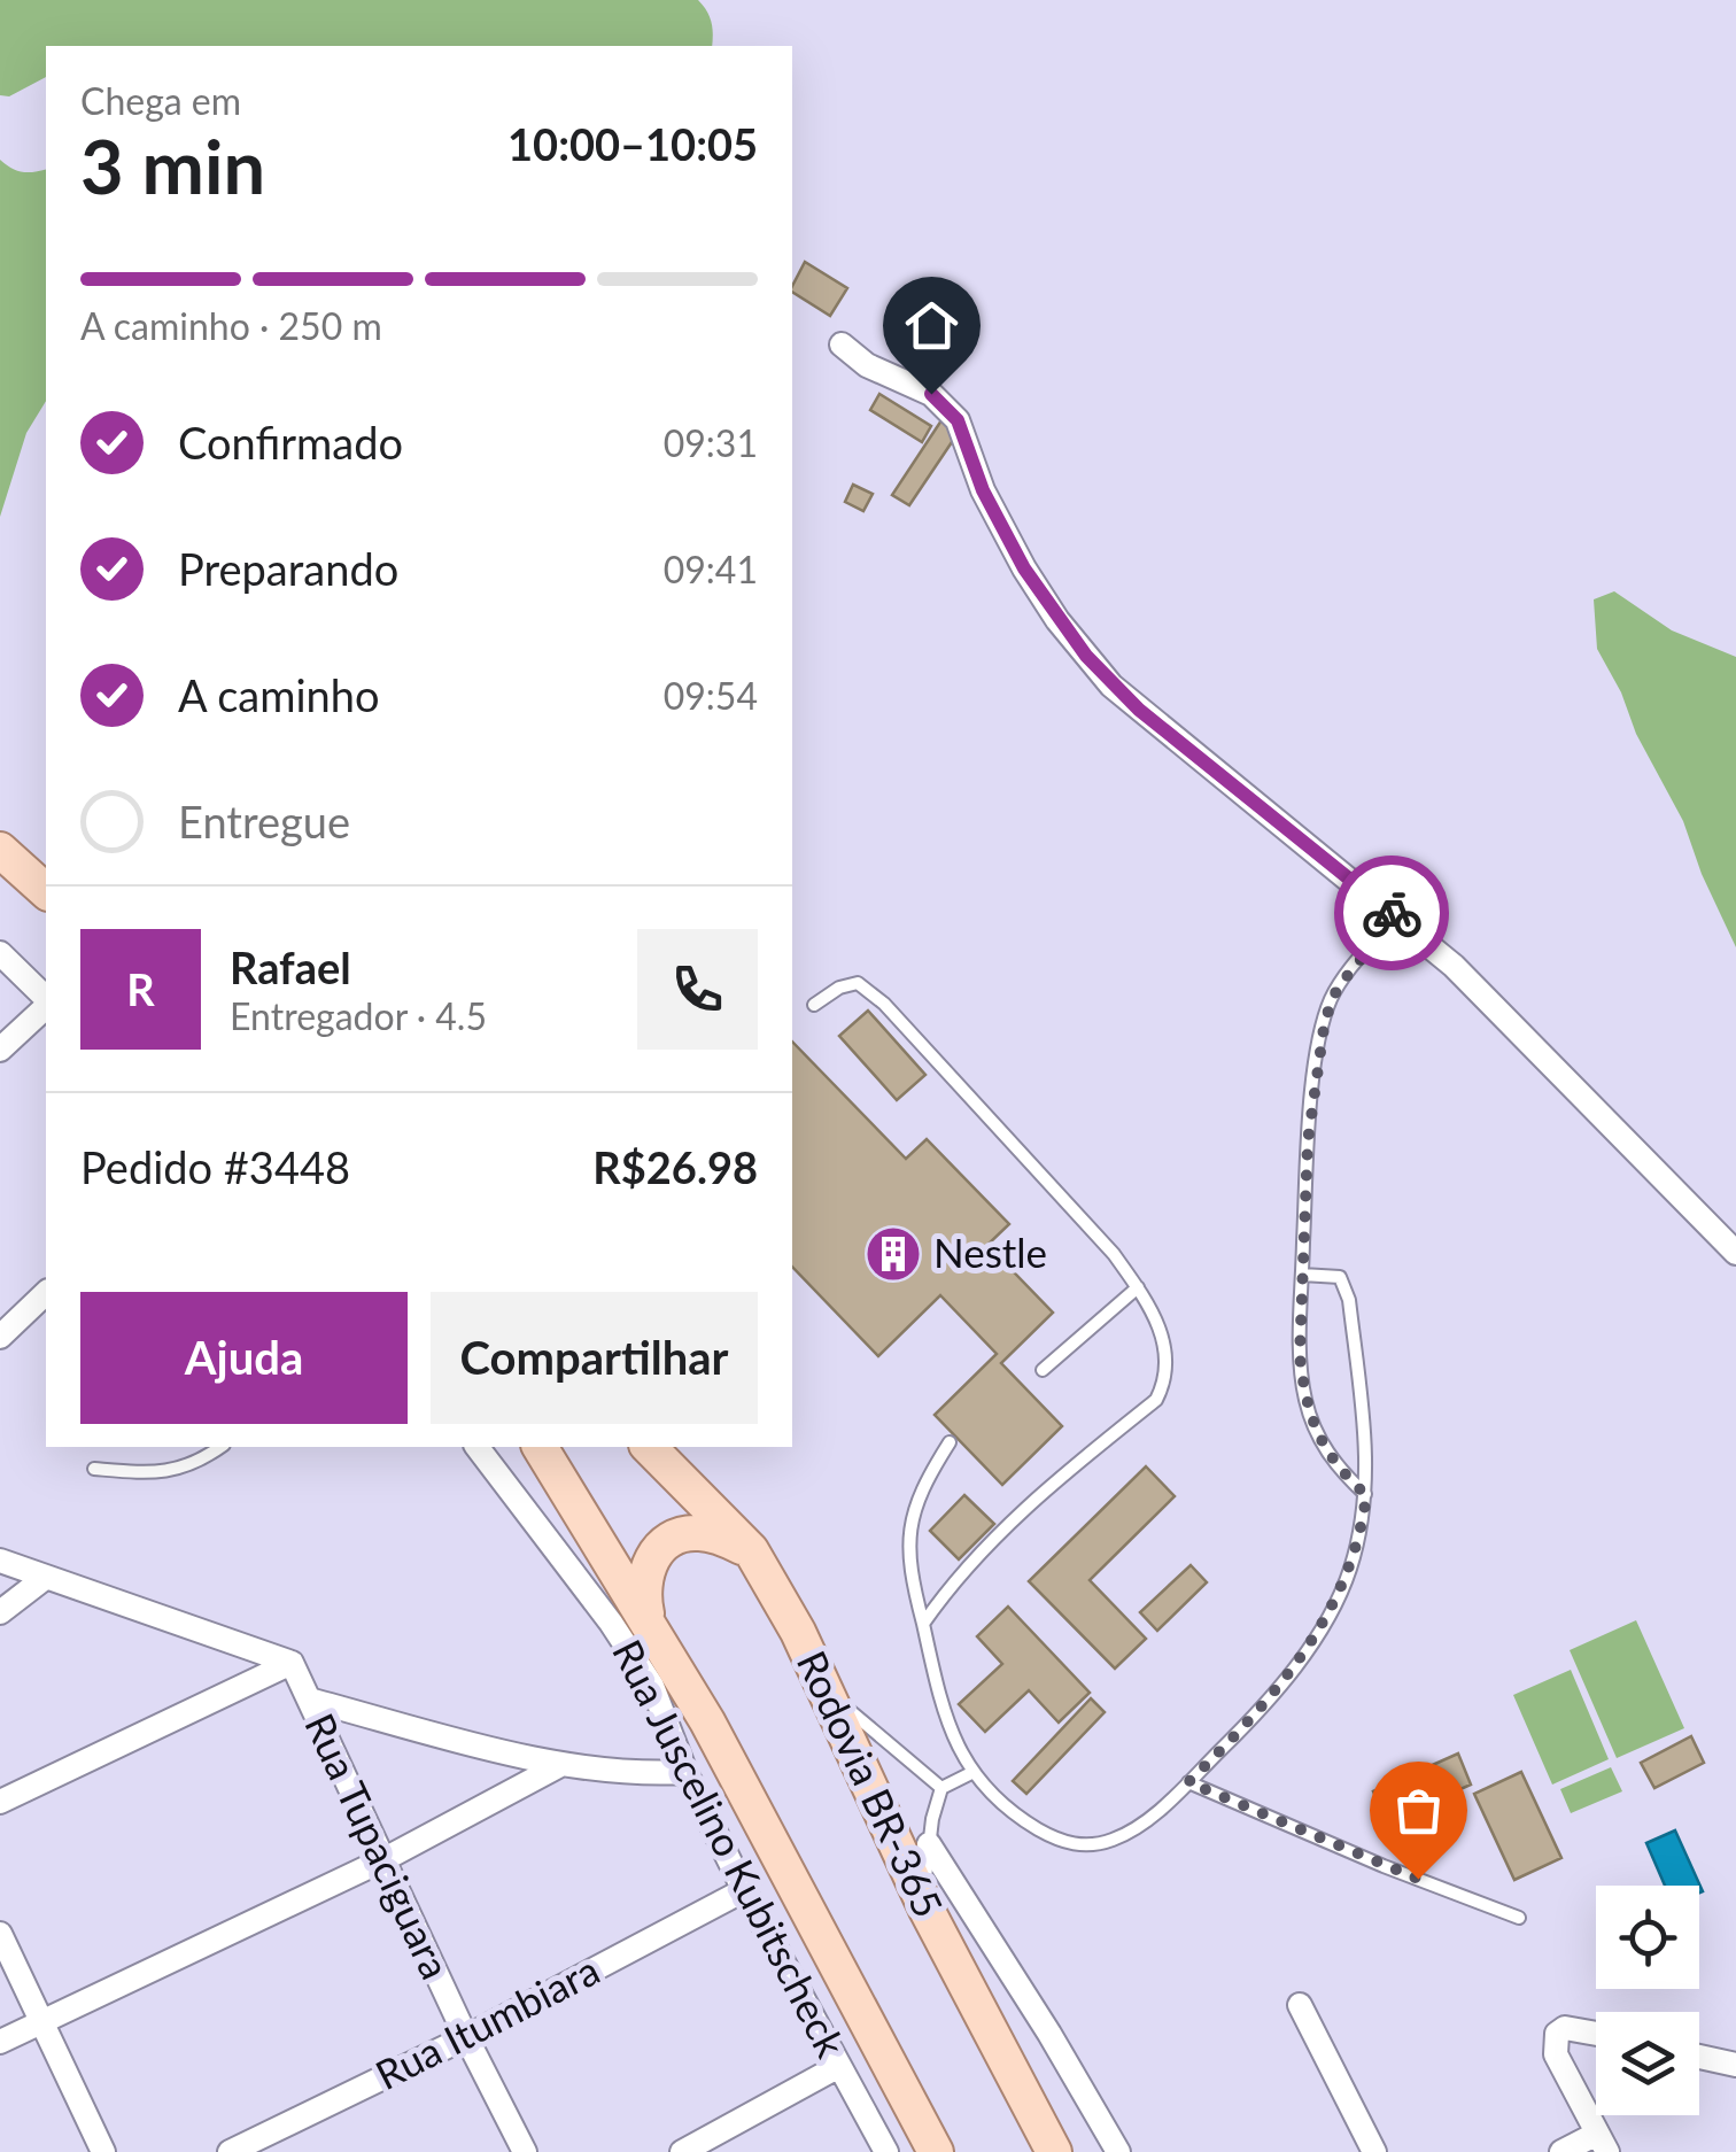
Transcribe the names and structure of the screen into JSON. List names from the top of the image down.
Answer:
{
  "streets": {
    "main road": ["Rodovia BR-365"],
    "street": ["Rua Tupaciguara", "Rua Juscelino Kubitscheck", "Rua Itumbiara"]
  },
  "crossings": [
    ["Rua Tupaciguara", "Rua Itumbiara"],
    ["Rua Juscelino Kubitscheck", "Rua Itumbiara"]
  ],
  "places": {
    "building": ["Nestle"]
  },
  "page": {
    "heading": ["3 min", "Chega em", "10:00–10:05"],
    "panel": [
      "Rafael",
      "Entregador · 4.5",
      "Pedido #3448",
      "R$26.98"
    ],
    "bar": "A caminho · 250 m",
    "list": [
      ["Confirmado", "09:31"],
      ["Preparando", "09:41"],
      ["A caminho", "09:54"],
      "Entregue"
    ],
    "round": "R",
    "buttons": ["Ajuda", "Compartilhar"]
  }
}
